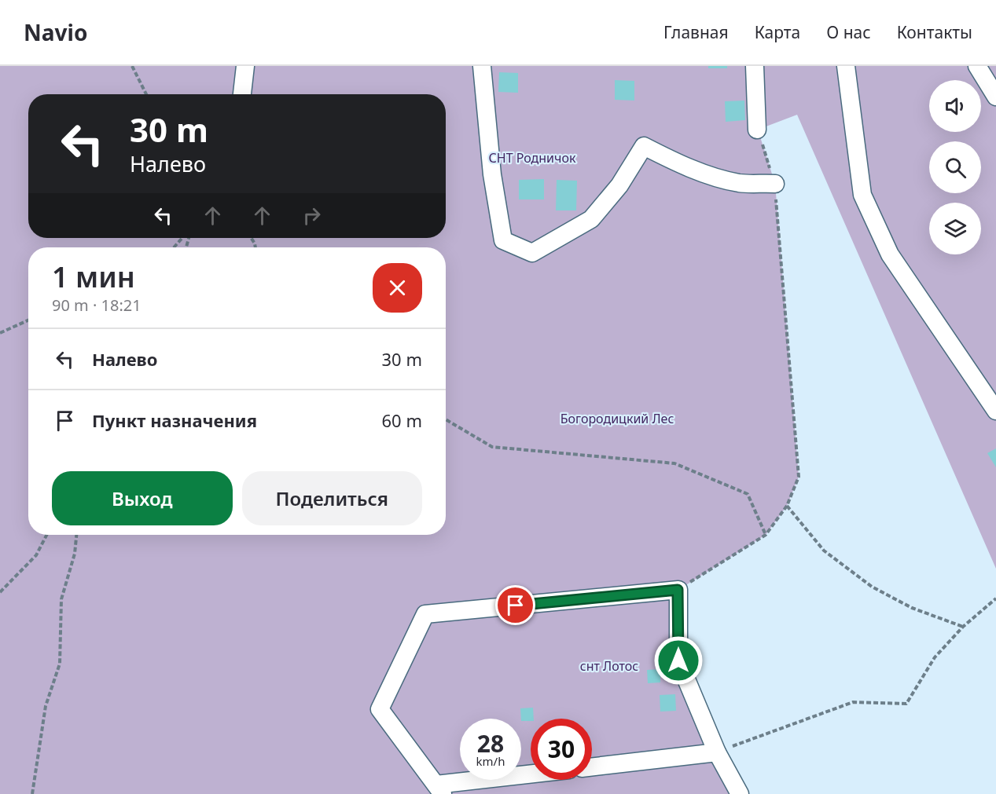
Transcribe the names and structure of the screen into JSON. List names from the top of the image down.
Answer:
{
  "parks": ["СНТ Родничок", "Богородицкий Лес", "снт Лотос"],
  "page": {
    "header": "Navio",
    "nav": [
      "Главная",
      "Карта",
      "О нас",
      "Контакты"
    ],
    "turn": ["30 m", "Налево"],
    "heading": ["1 мин", "90 m · 18:21"],
    "list": [
      {
        "name": "Налево",
        "value": "30 m"
      },
      {
        "name": "Пункт назначения",
        "value": "60 m"
      }
    ],
    "buttons": ["Выход", "Поделиться"],
    "speed": "28 km/h",
    "limit": "30"
  }
}
